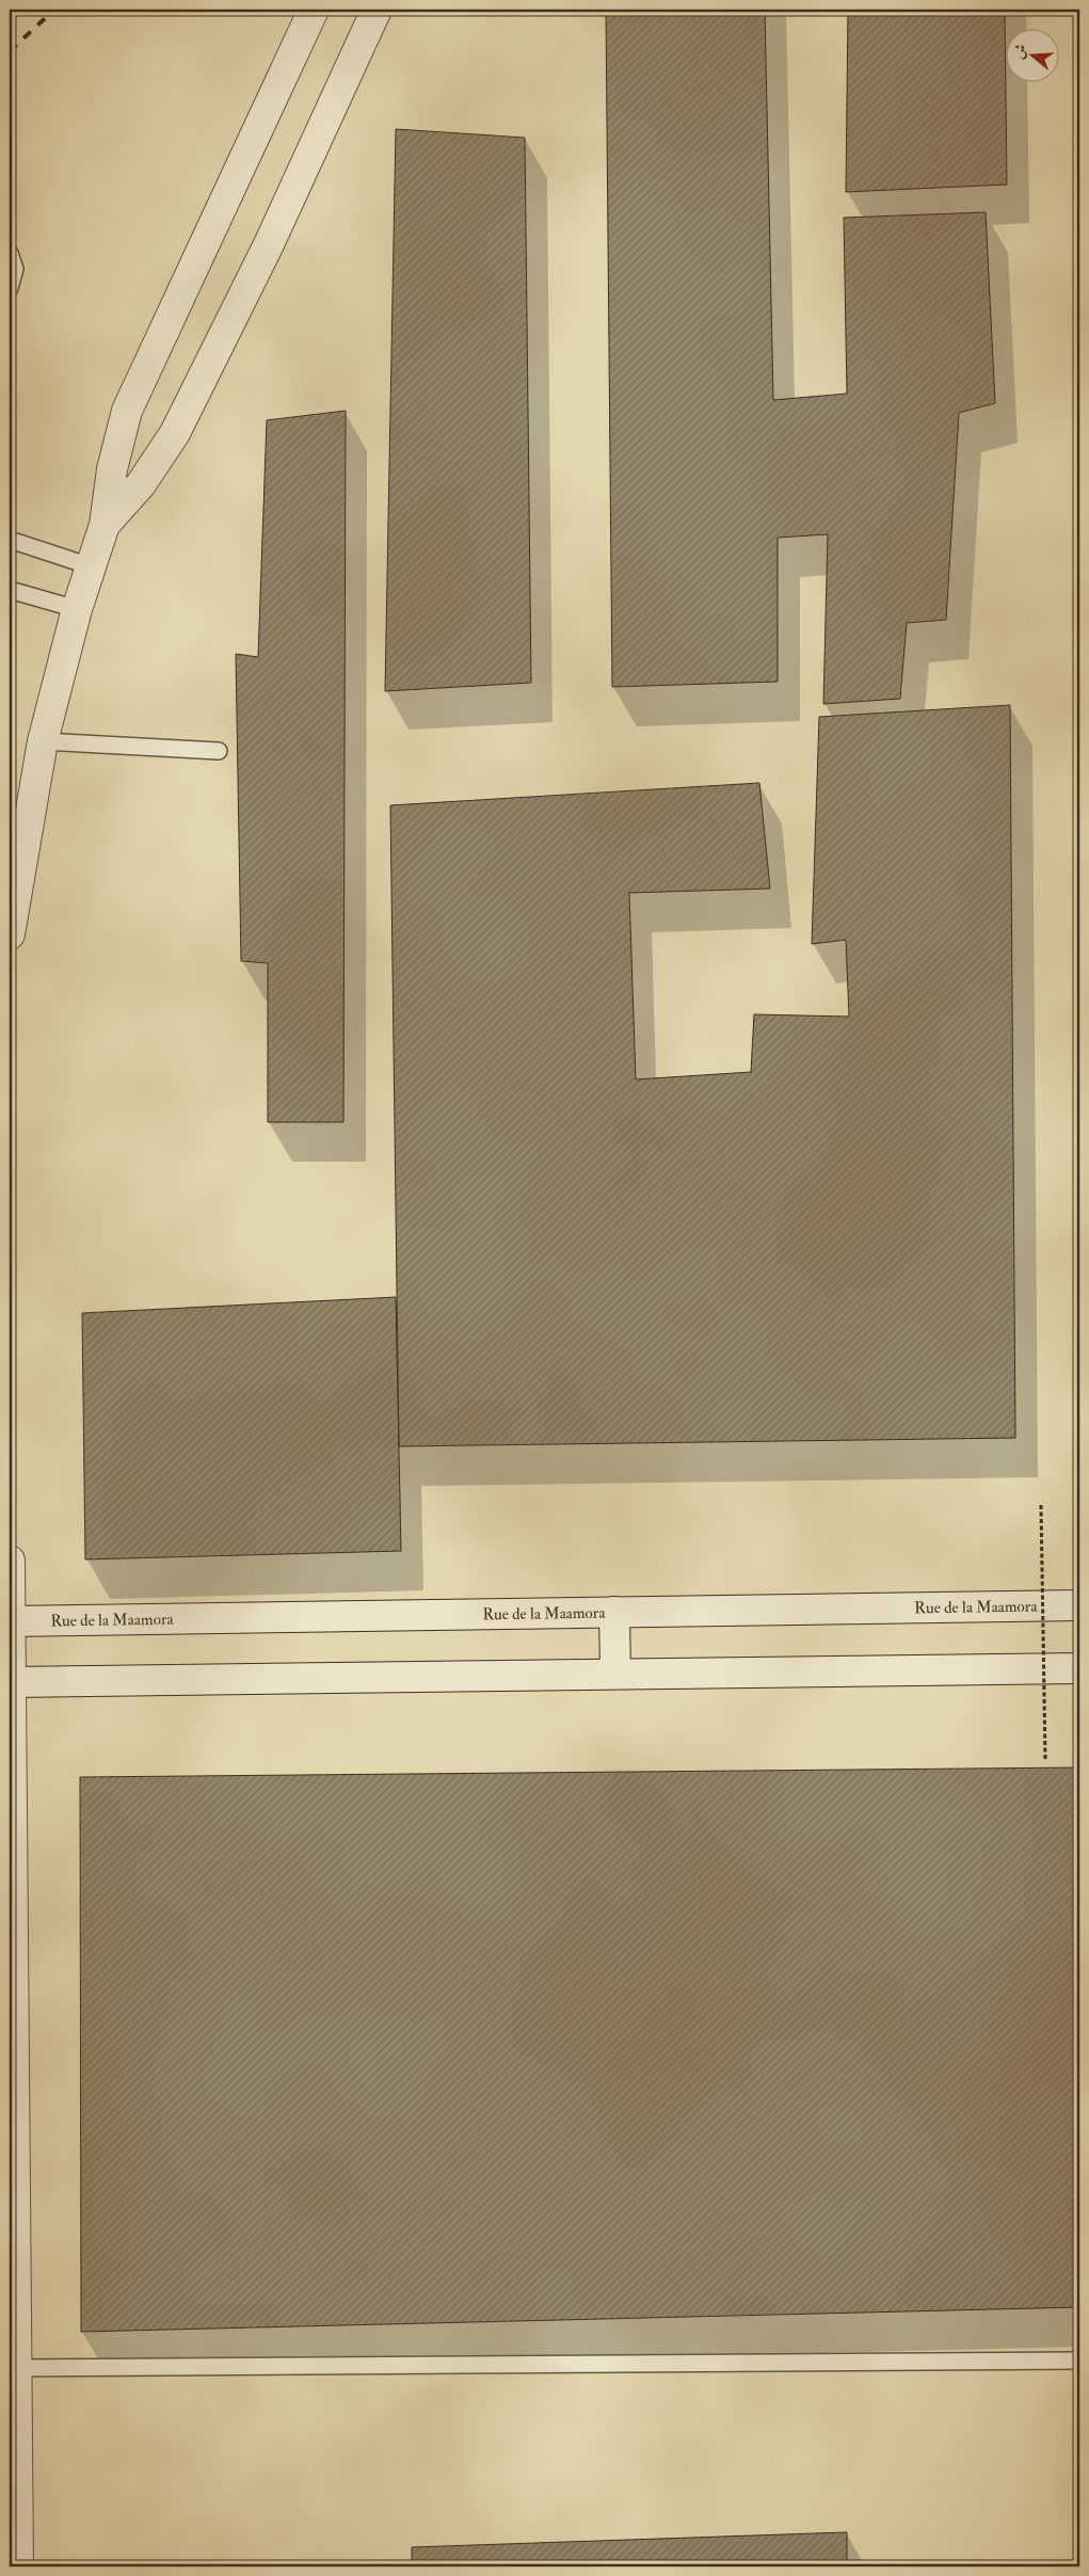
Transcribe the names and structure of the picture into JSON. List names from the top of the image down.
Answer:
{
  "streets": {
    "street": ["Rue de la Maamora"]
  },
  "north": "left"
}
